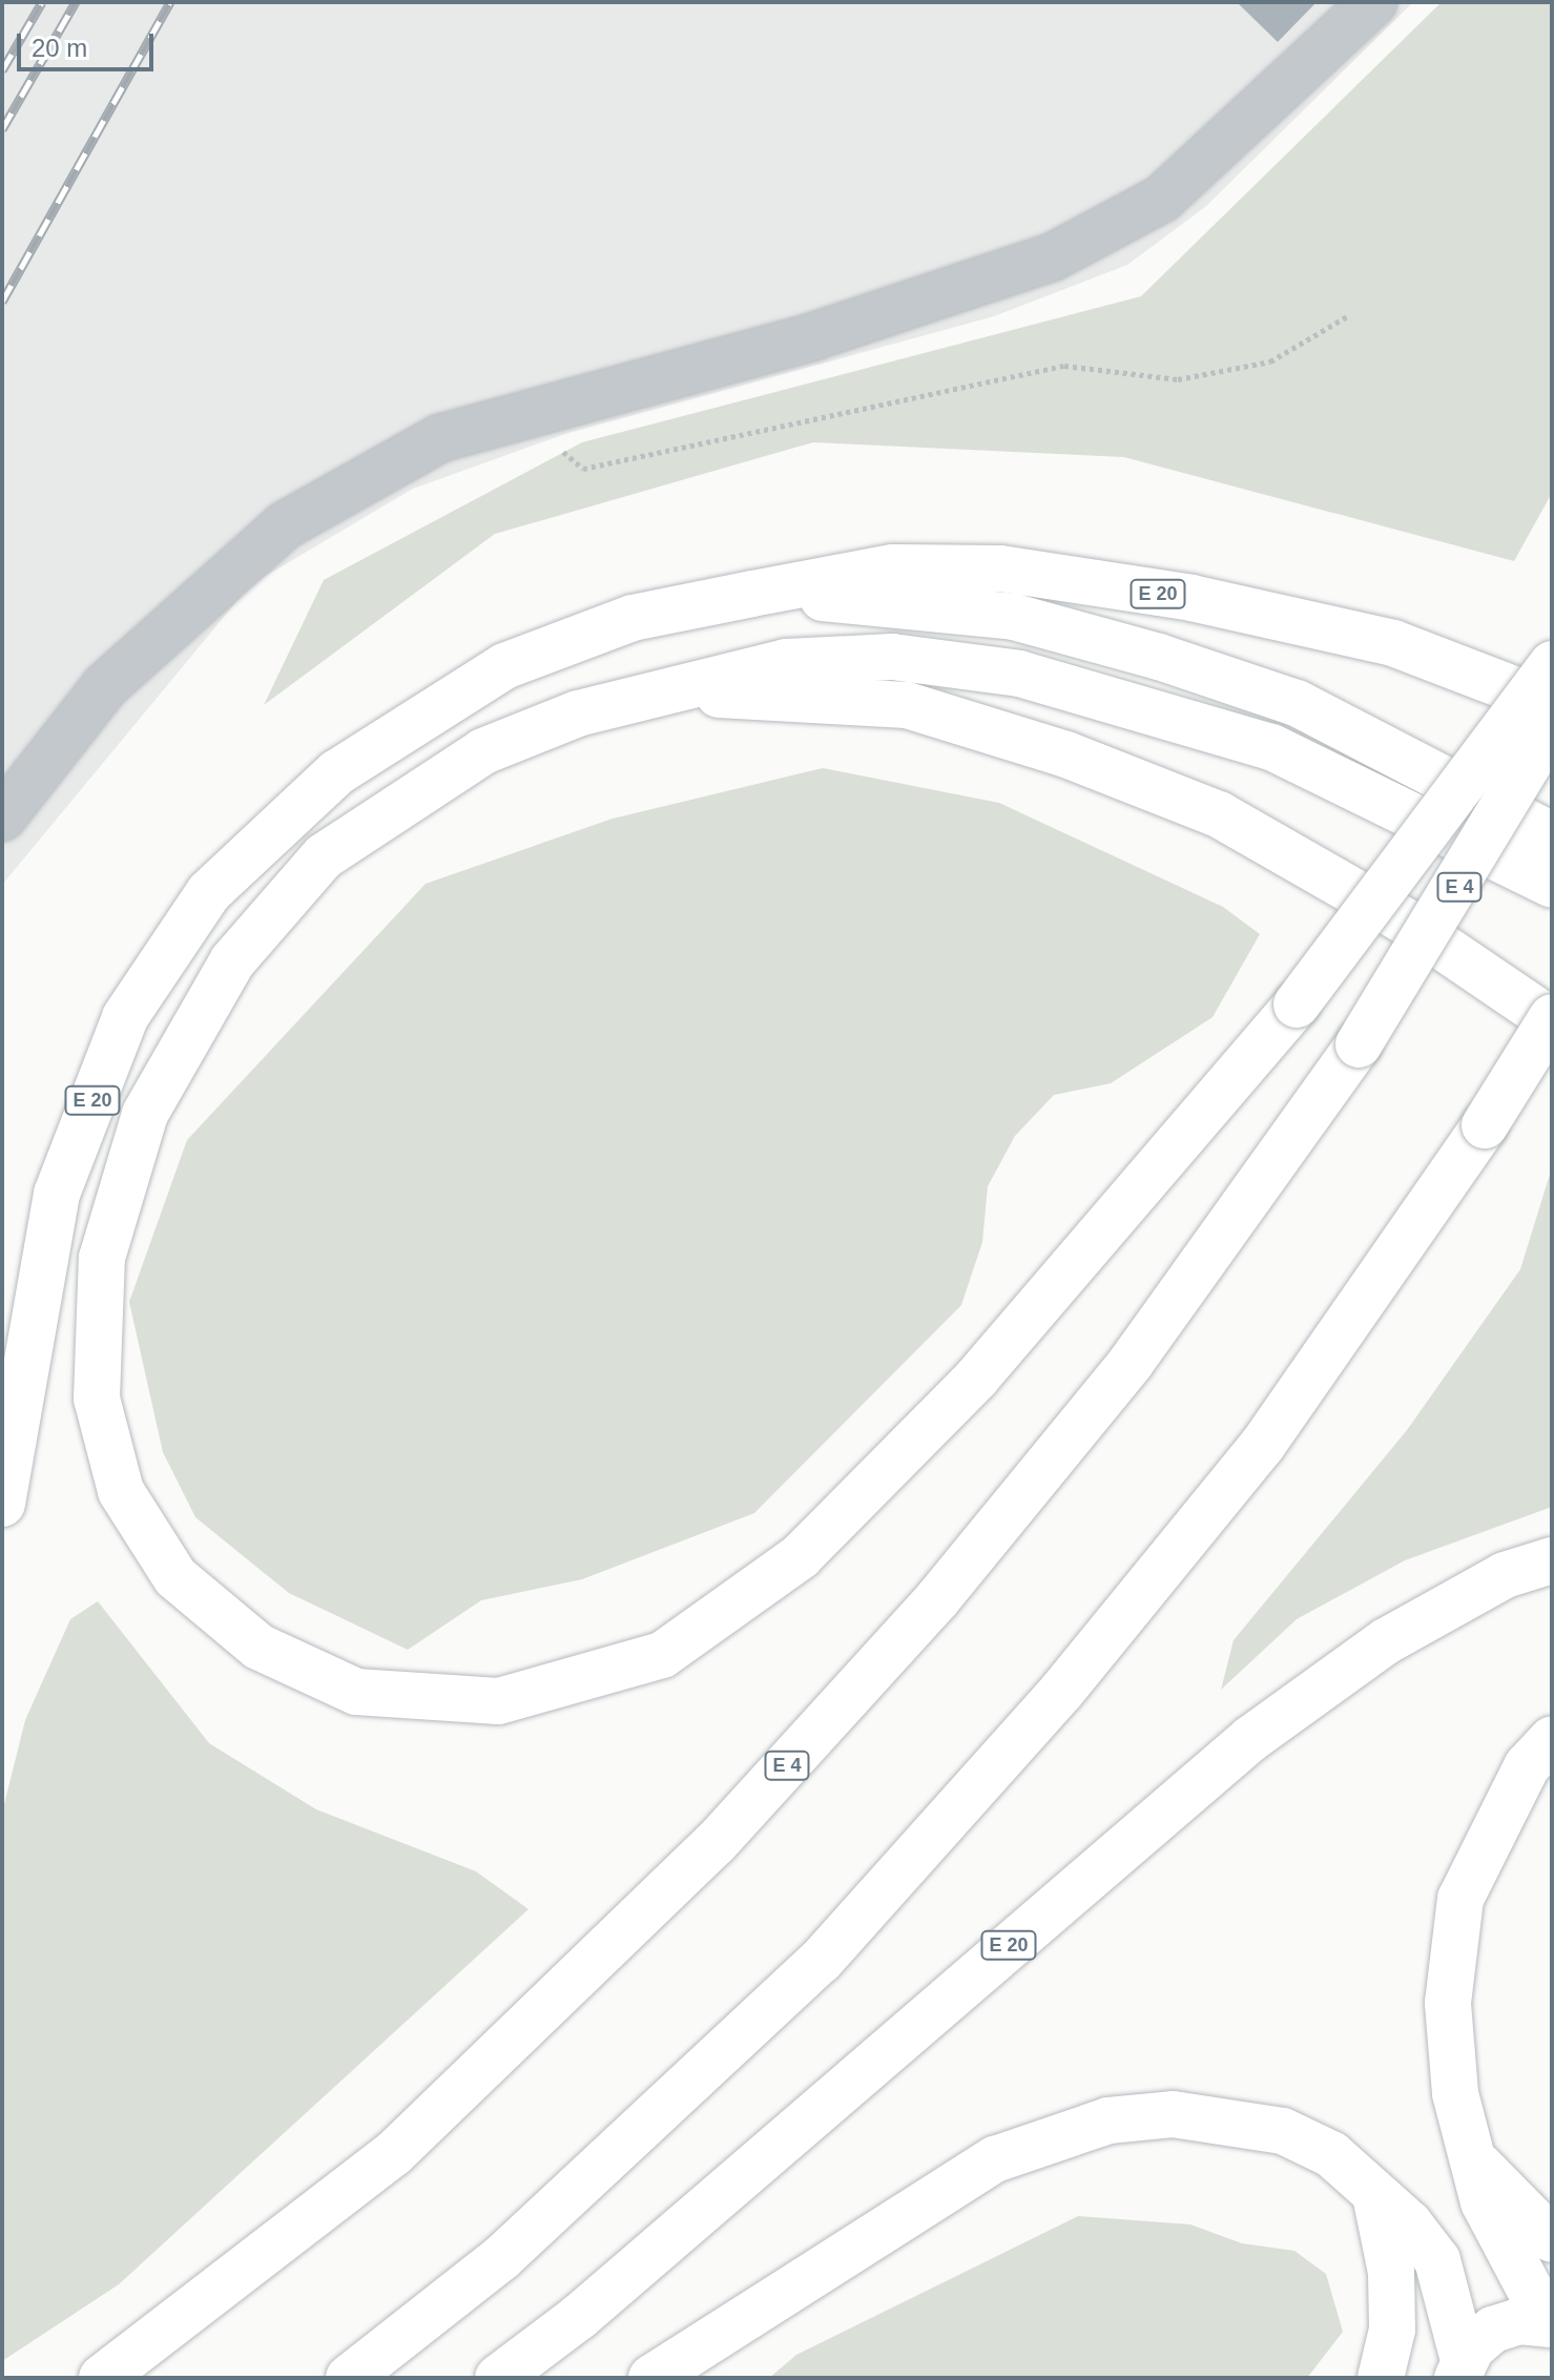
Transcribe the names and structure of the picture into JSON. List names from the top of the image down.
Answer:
{
  "streets": {
    "main road": ["E 20", "E 4"]
  },
  "scale_bar": "20 m"
}
